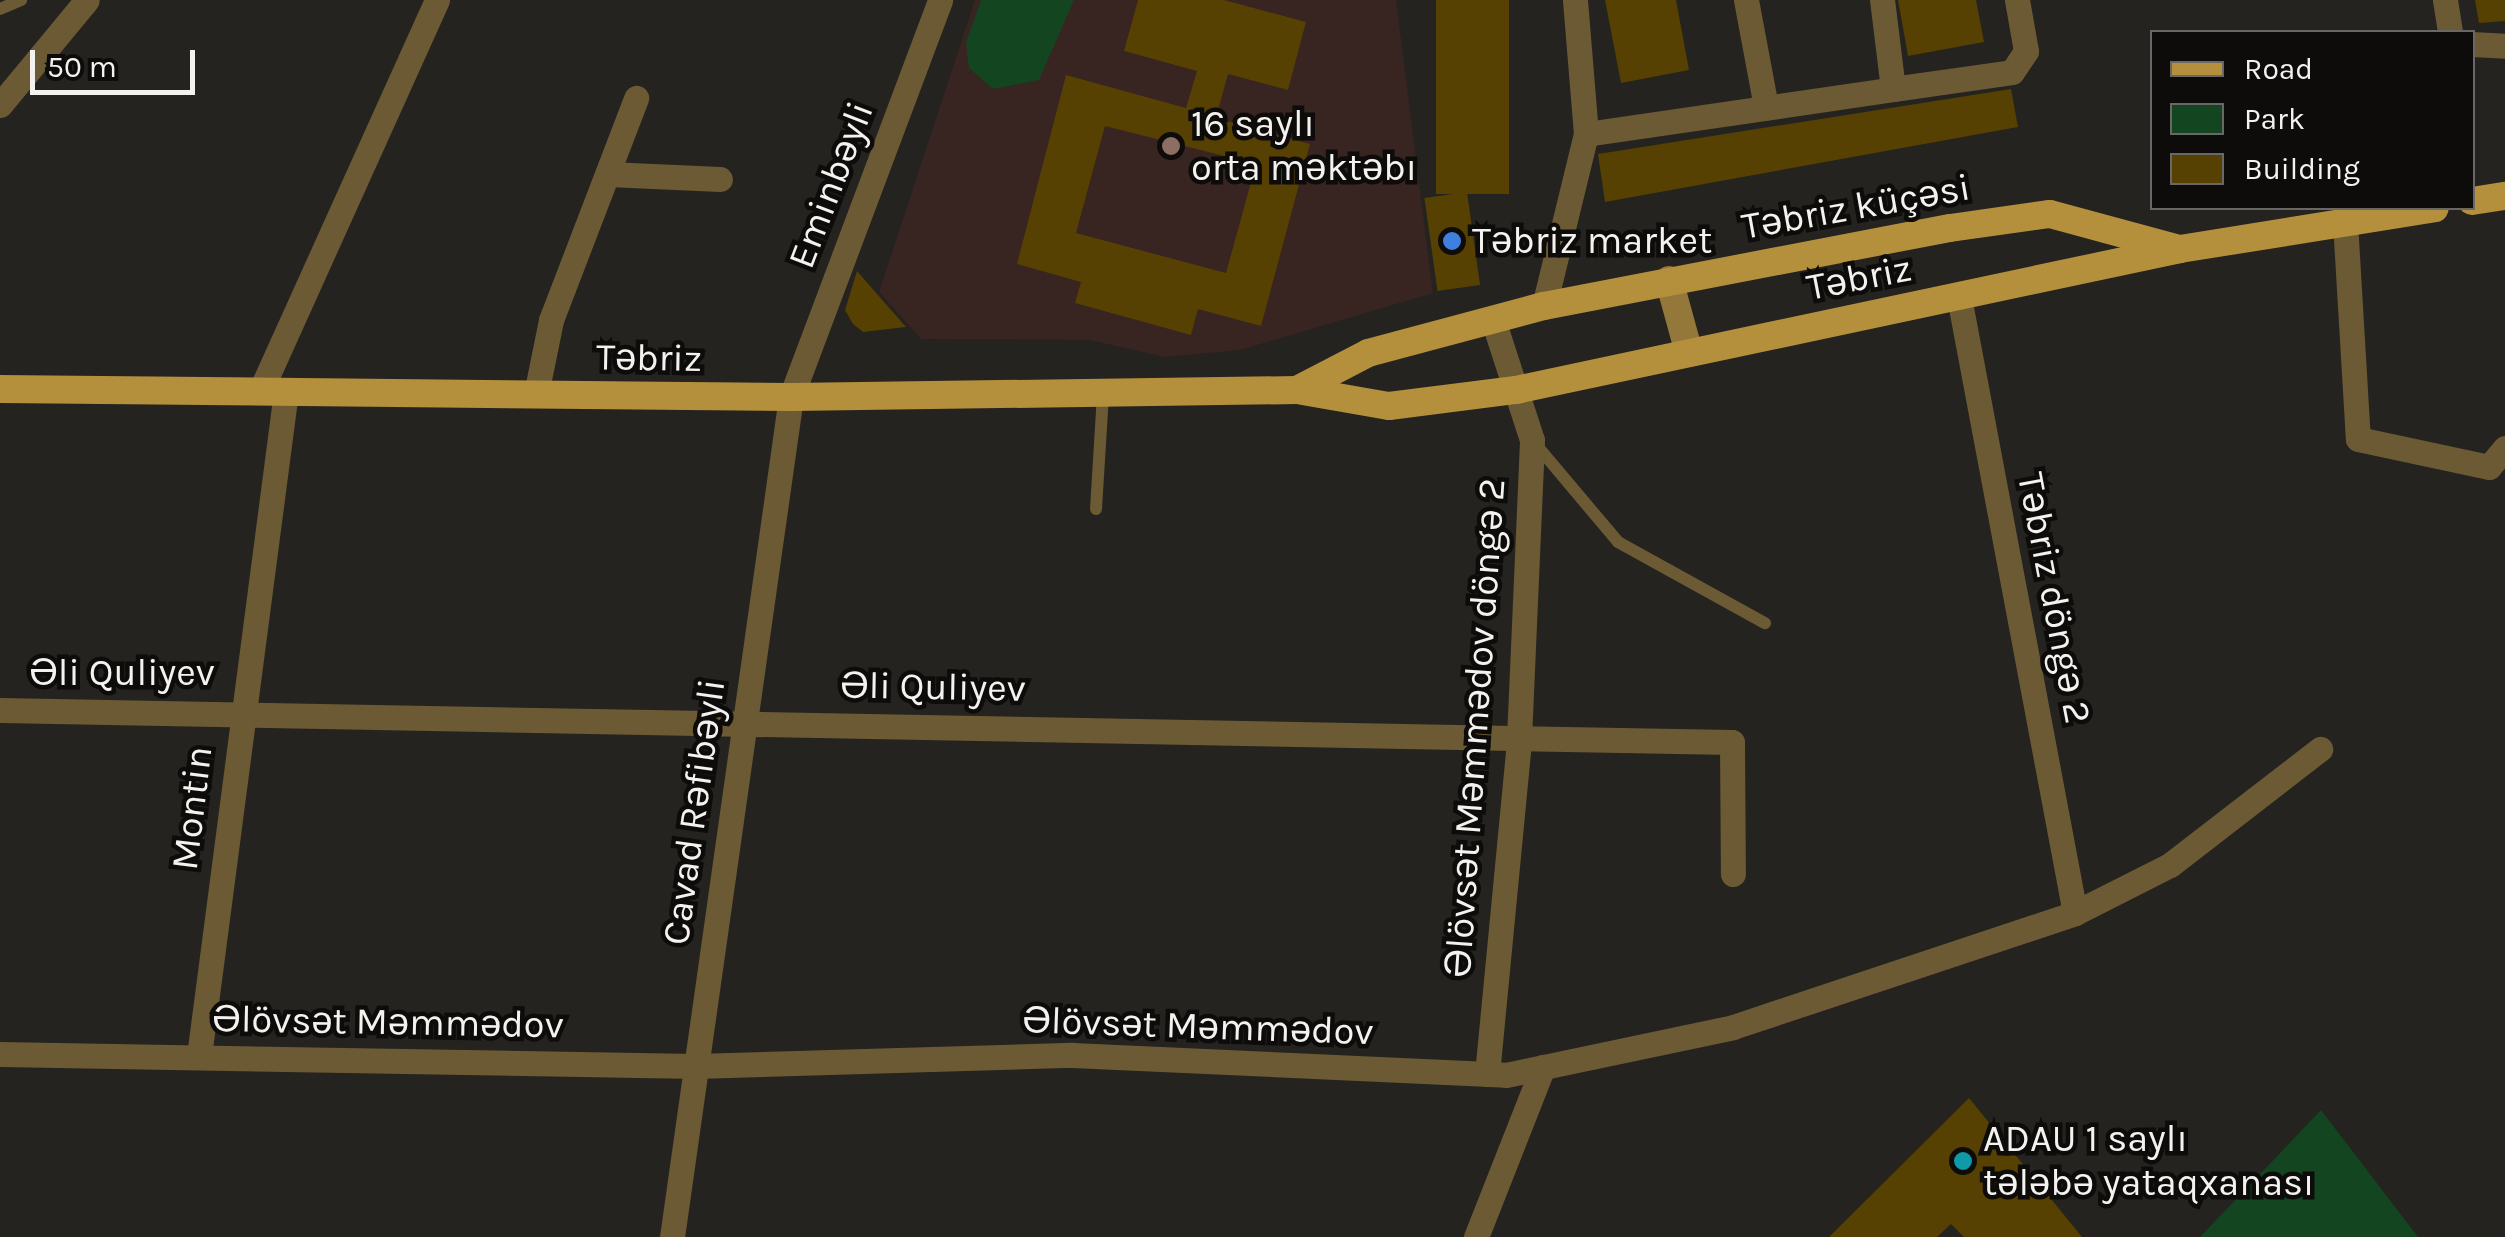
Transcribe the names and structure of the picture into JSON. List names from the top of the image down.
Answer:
{
  "streets": {
    "main road": ["Təbriz küçəsi", "Təbriz"],
    "street": [
      "Eminbəyli",
      "Təbriz döngə 2",
      "Əli Quliyev",
      "Əlövsət Məmmədov döngə 2",
      "Montin",
      "Cavad Rəfibəyli",
      "Əlövsət Məmmədov"
    ]
  },
  "crossings": [
    ["Eminbəyli", "Təbriz"],
    ["Eminbəyli", "Cavad Rəfibəyli"],
    ["Təbriz küçəsi", "Təbriz"],
    ["Təbriz", "Təbriz döngə 2"],
    ["Təbriz", "Əlövsət Məmmədov döngə 2"],
    ["Təbriz", "Montin"],
    ["Təbriz", "Cavad Rəfibəyli"],
    ["Təbriz döngə 2", "Əlövsət Məmmədov"],
    ["Əli Quliyev", "Əlövsət Məmmədov döngə 2"],
    ["Əli Quliyev", "Montin"],
    ["Əli Quliyev", "Cavad Rəfibəyli"],
    ["Əlövsət Məmmədov döngə 2", "Əlövsət Məmmədov"],
    ["Montin", "Əlövsət Məmmədov"],
    ["Cavad Rəfibəyli", "Əlövsət Məmmədov"]
  ],
  "places": ["16 saylı orta məktəbı", "Təbriz market", "ADAU 1 saylı tələbə yataqxanası"],
  "legend": ["Road", "Park", "Building"],
  "scale_bar": "50 m"
}
